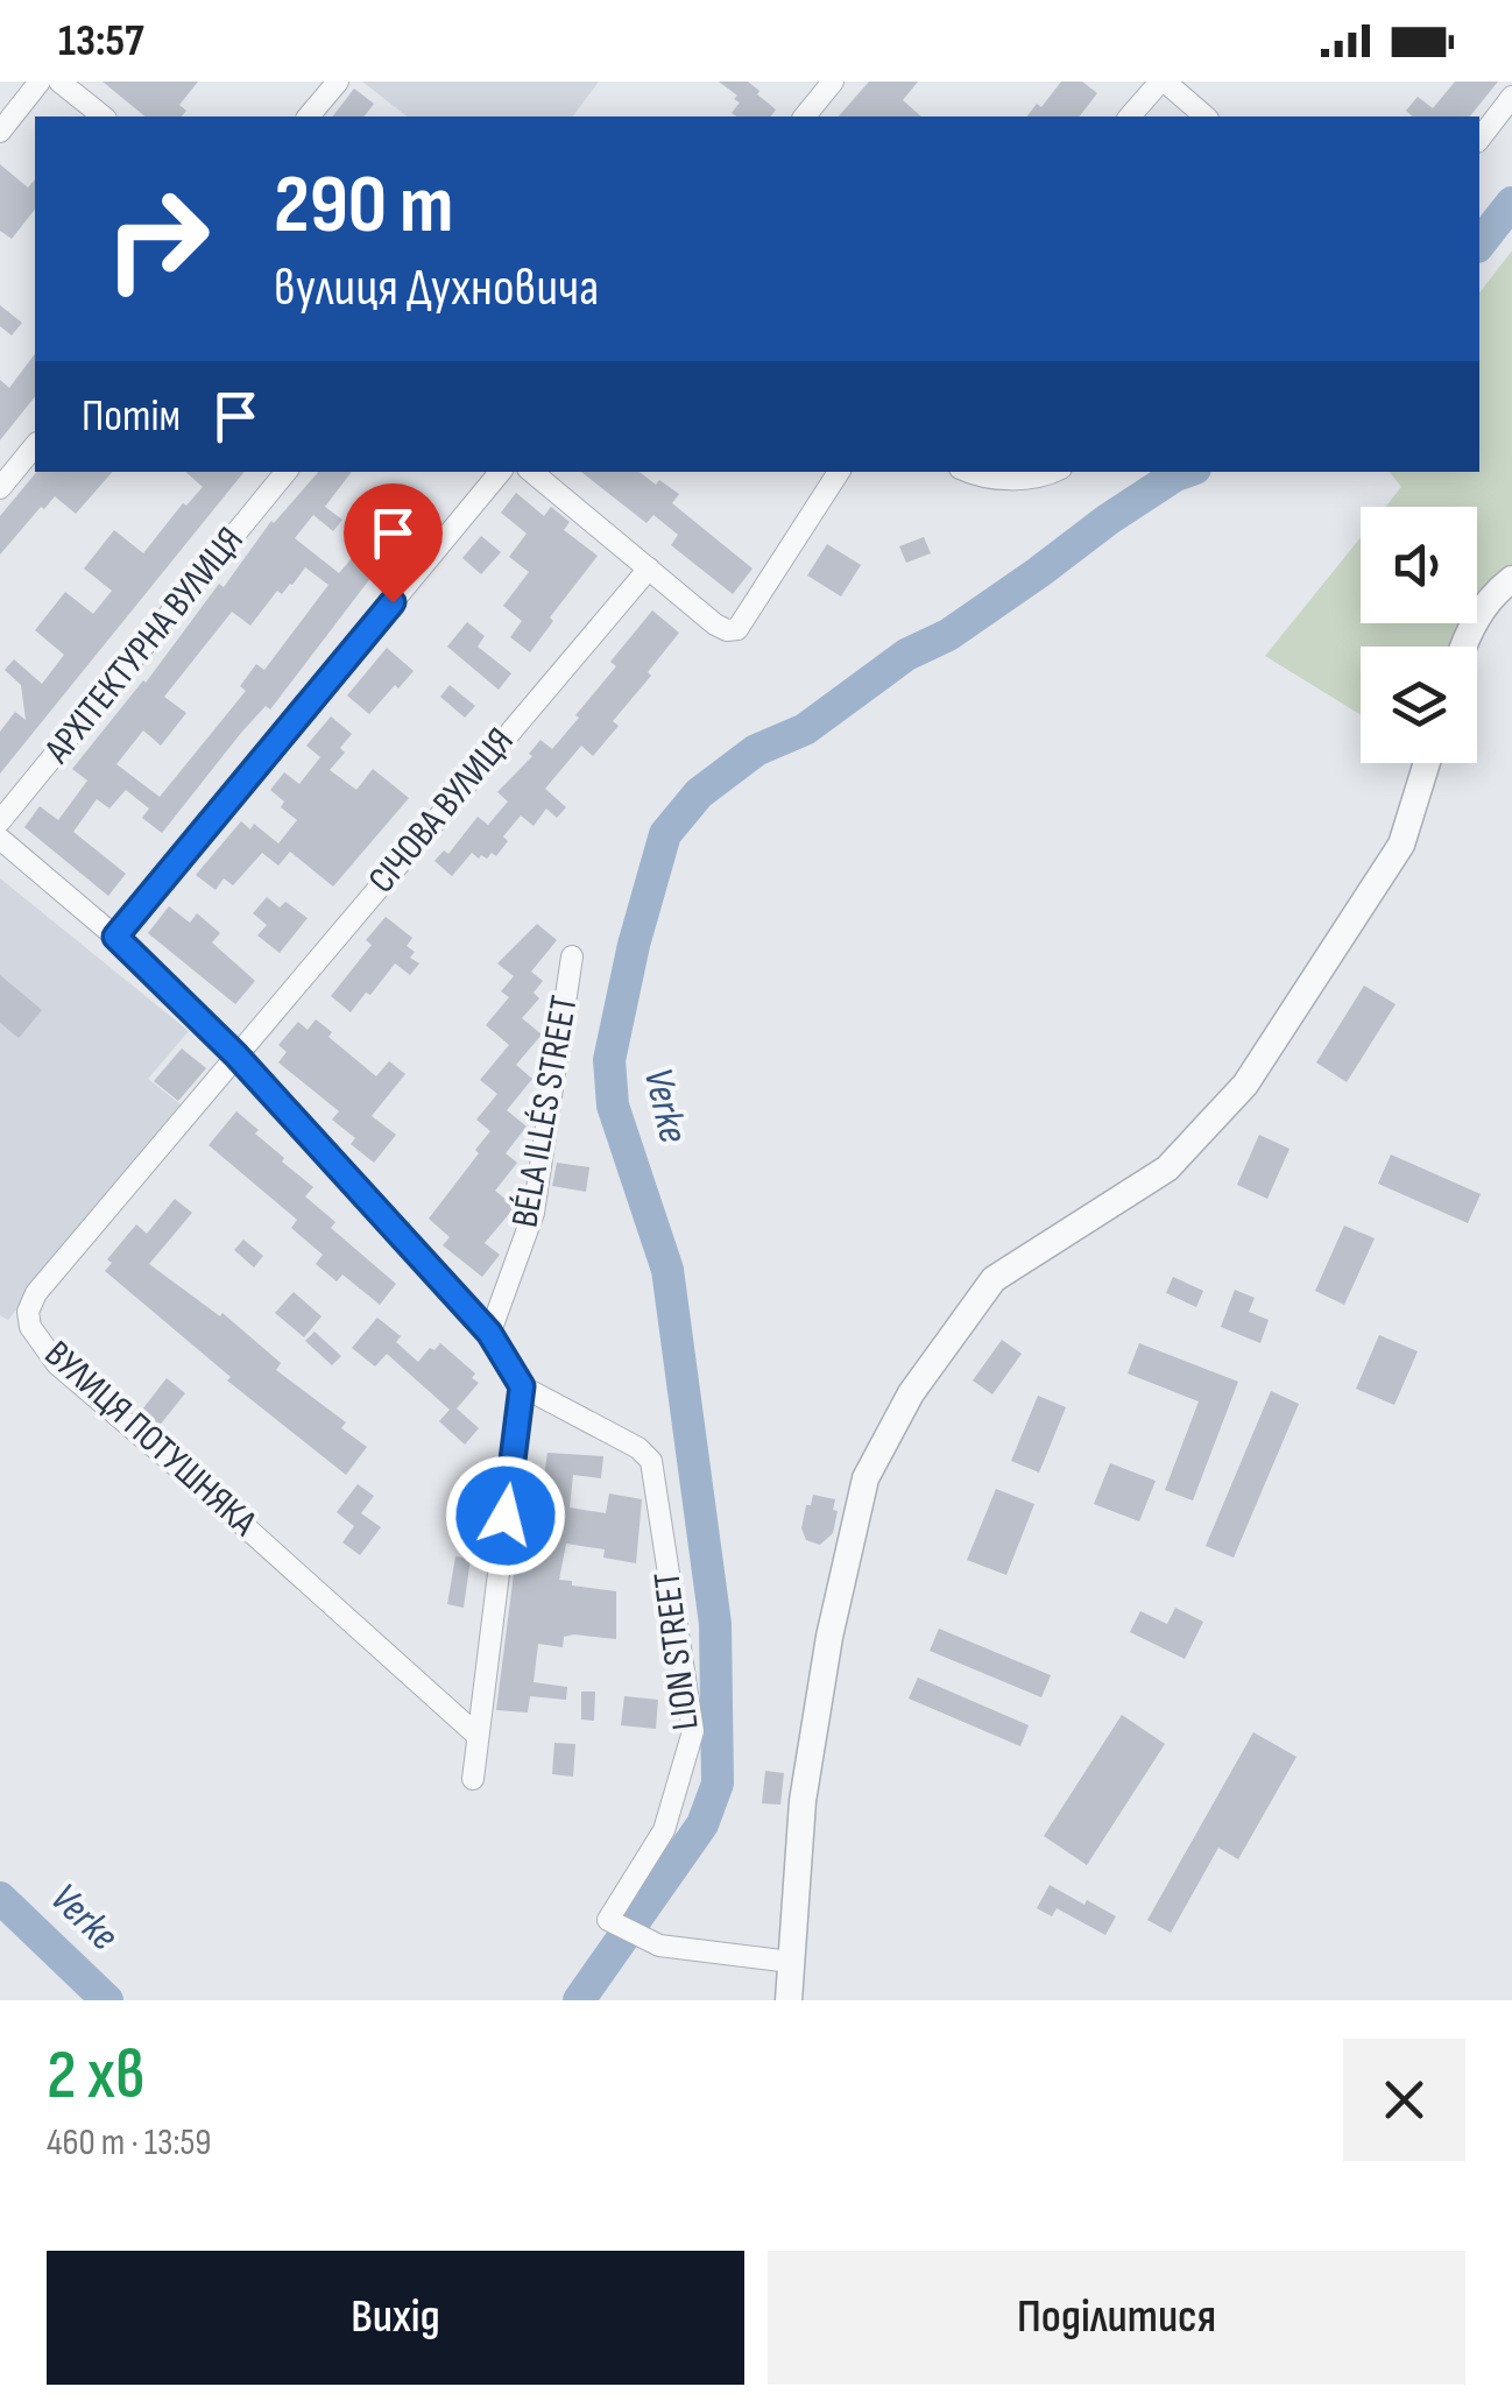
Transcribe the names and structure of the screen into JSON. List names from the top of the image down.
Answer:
{
  "streets": {
    "street": [
      "АРХІТЕКТУРНА ВУЛИЦЯ",
      "СІЧОВА ВУЛИЦЯ",
      "BÉLA ILLÉS STREET",
      "ВУЛИЦЯ ПОТУШНЯКА",
      "LION STREET"
    ]
  },
  "crossings": [
    ["СІЧОВА ВУЛИЦЯ", "ВУЛИЦЯ ПОТУШНЯКА"]
  ],
  "water": ["Verke"],
  "page": {
    "status": "13:57",
    "turn": ["290 m", "вулиця Духновича"],
    "then": "Потім",
    "heading": ["2 хв", "460 m · 13:59"],
    "buttons": ["Вихід", "Поділитися"]
  }
}
